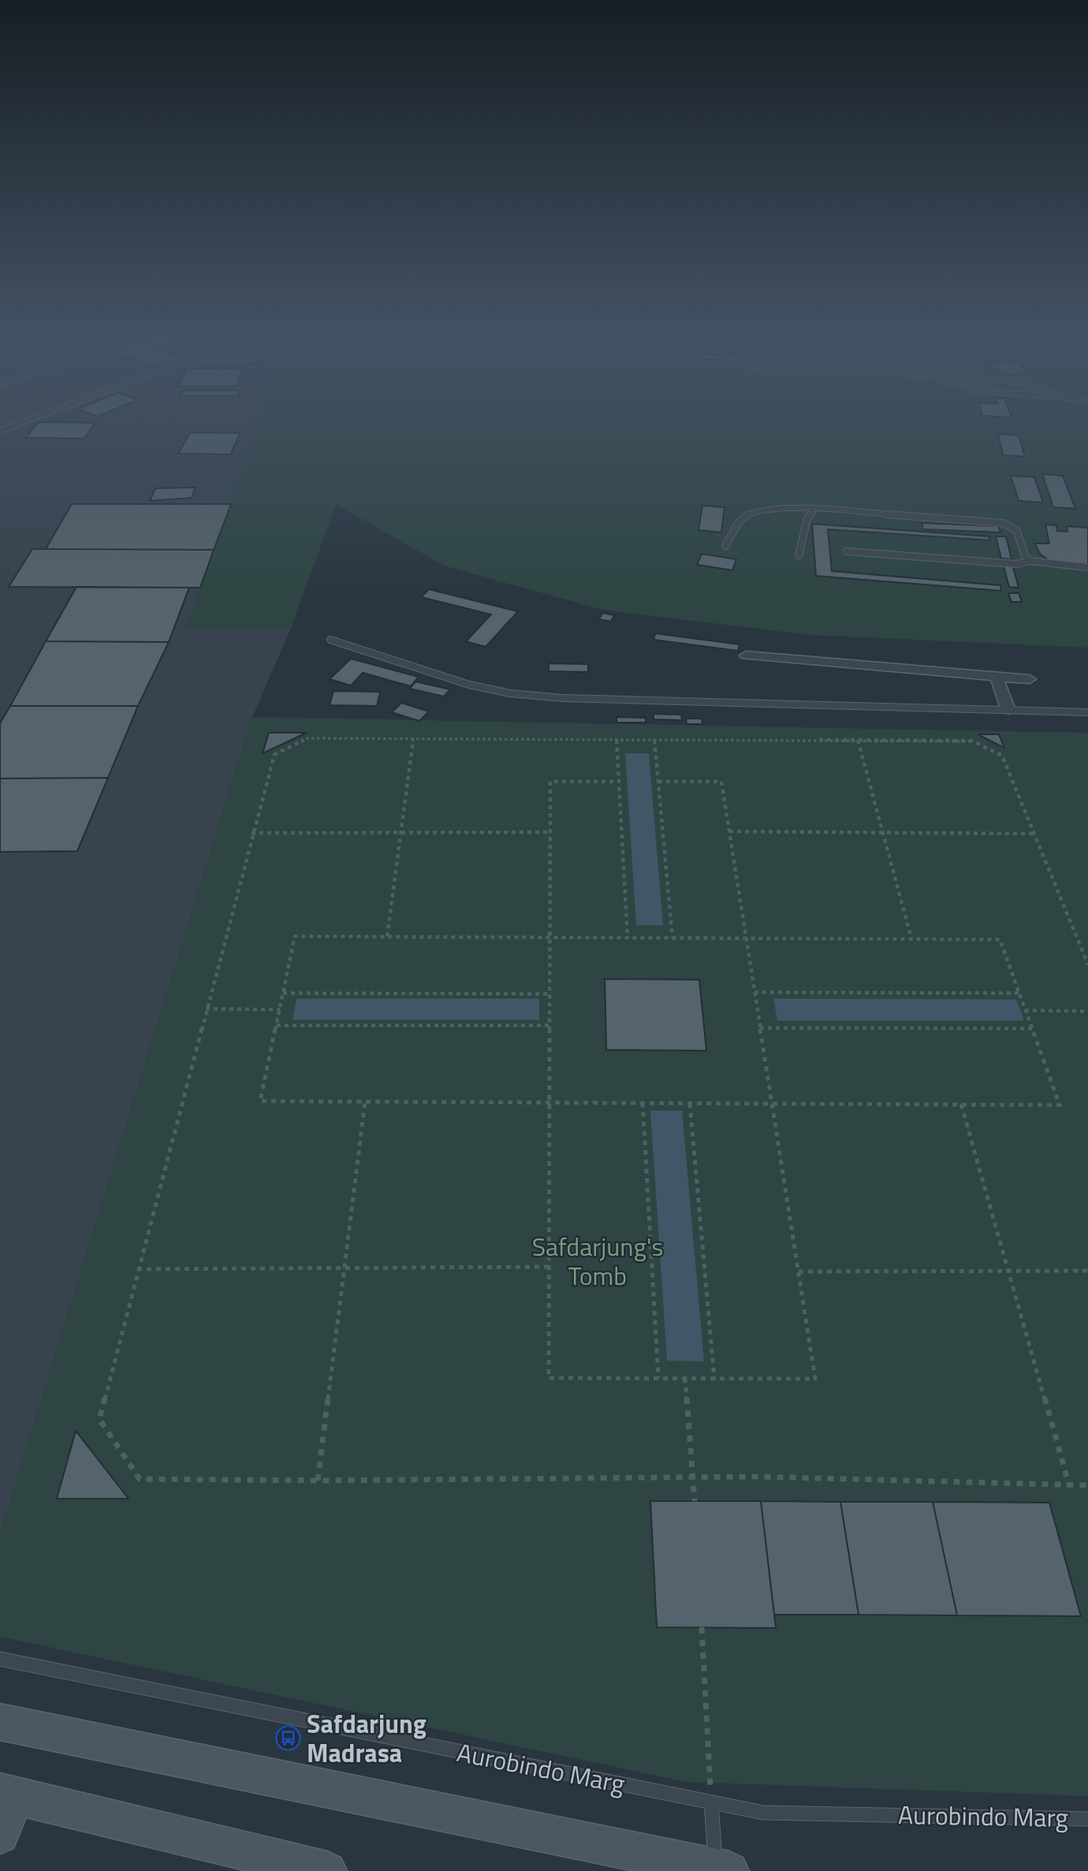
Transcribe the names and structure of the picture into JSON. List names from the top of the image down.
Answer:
{
  "streets": {
    "lane": ["Aurobindo Marg"]
  },
  "parks": ["Safdarjung's Tomb"],
  "places": {
    "bus stop": ["Safdarjung Madrasa"]
  }
}
